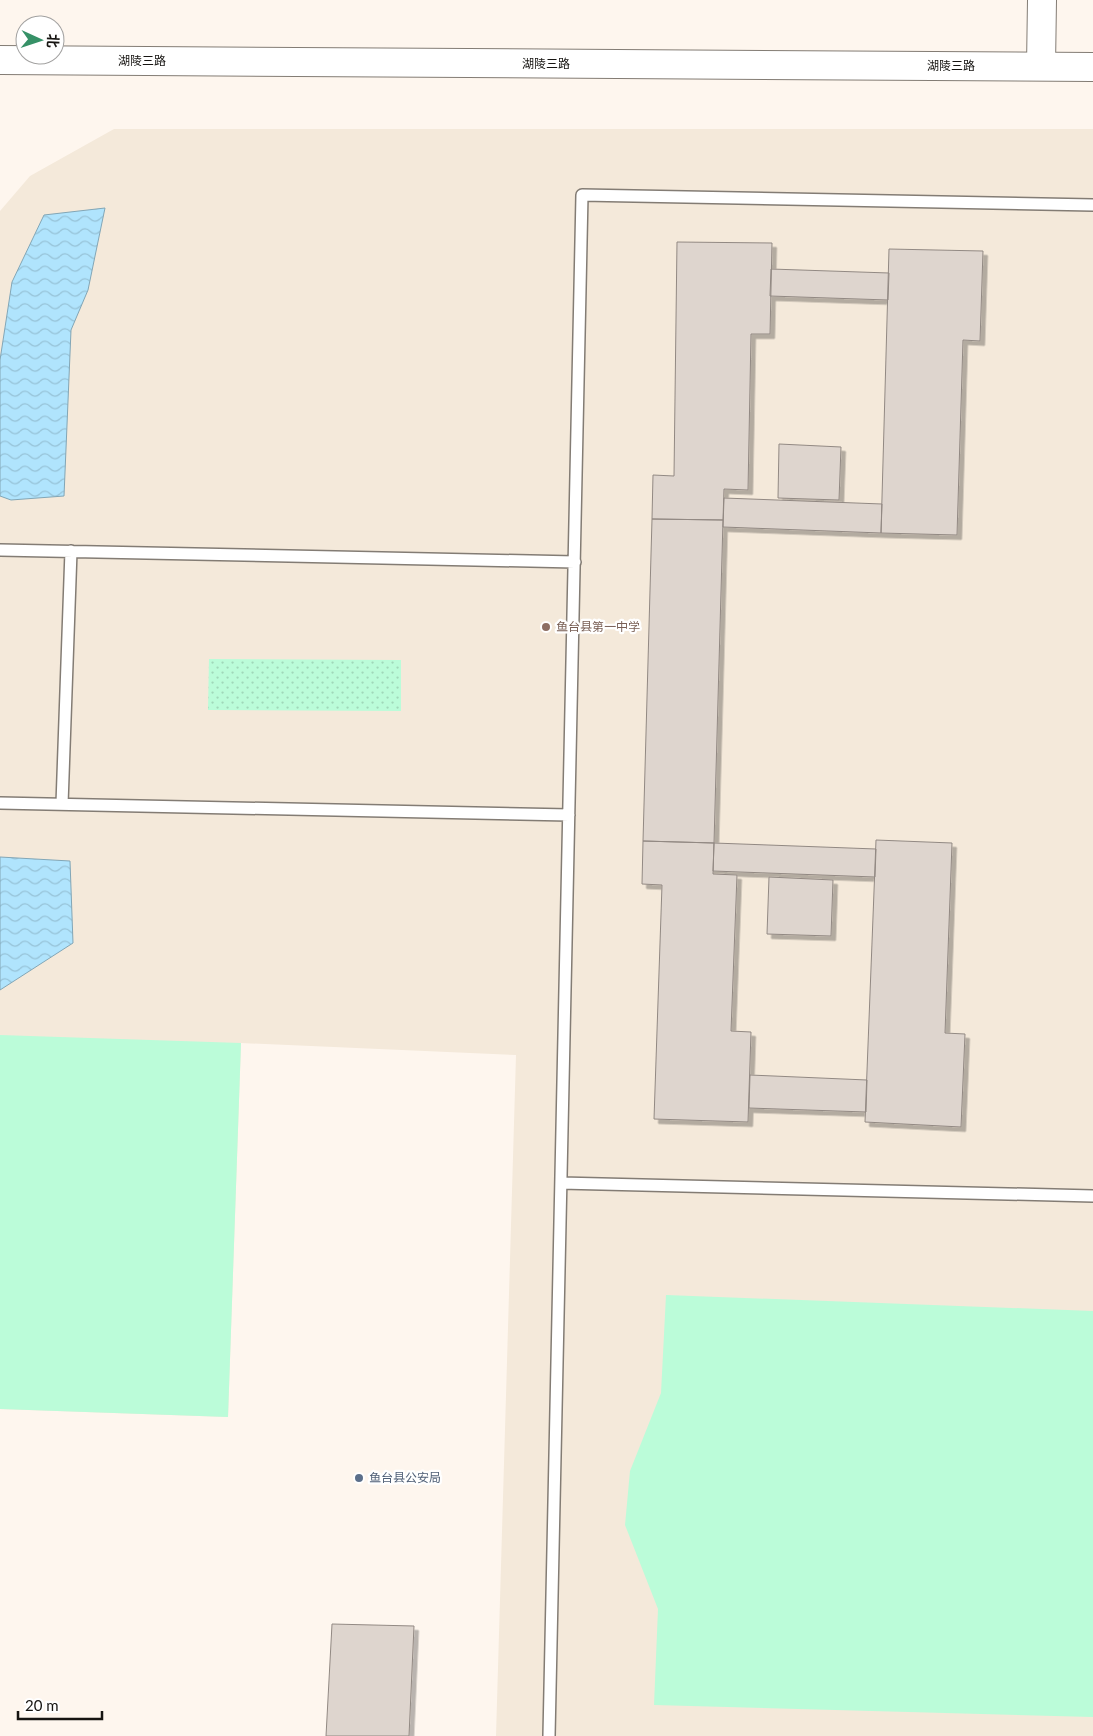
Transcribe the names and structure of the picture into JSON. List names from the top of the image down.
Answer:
{
  "streets": {
    "main road": ["湖陵三路"]
  },
  "places": ["鱼台县第一中学", "鱼台县公安局"],
  "scale_bar": "20 m",
  "north": "right"
}
